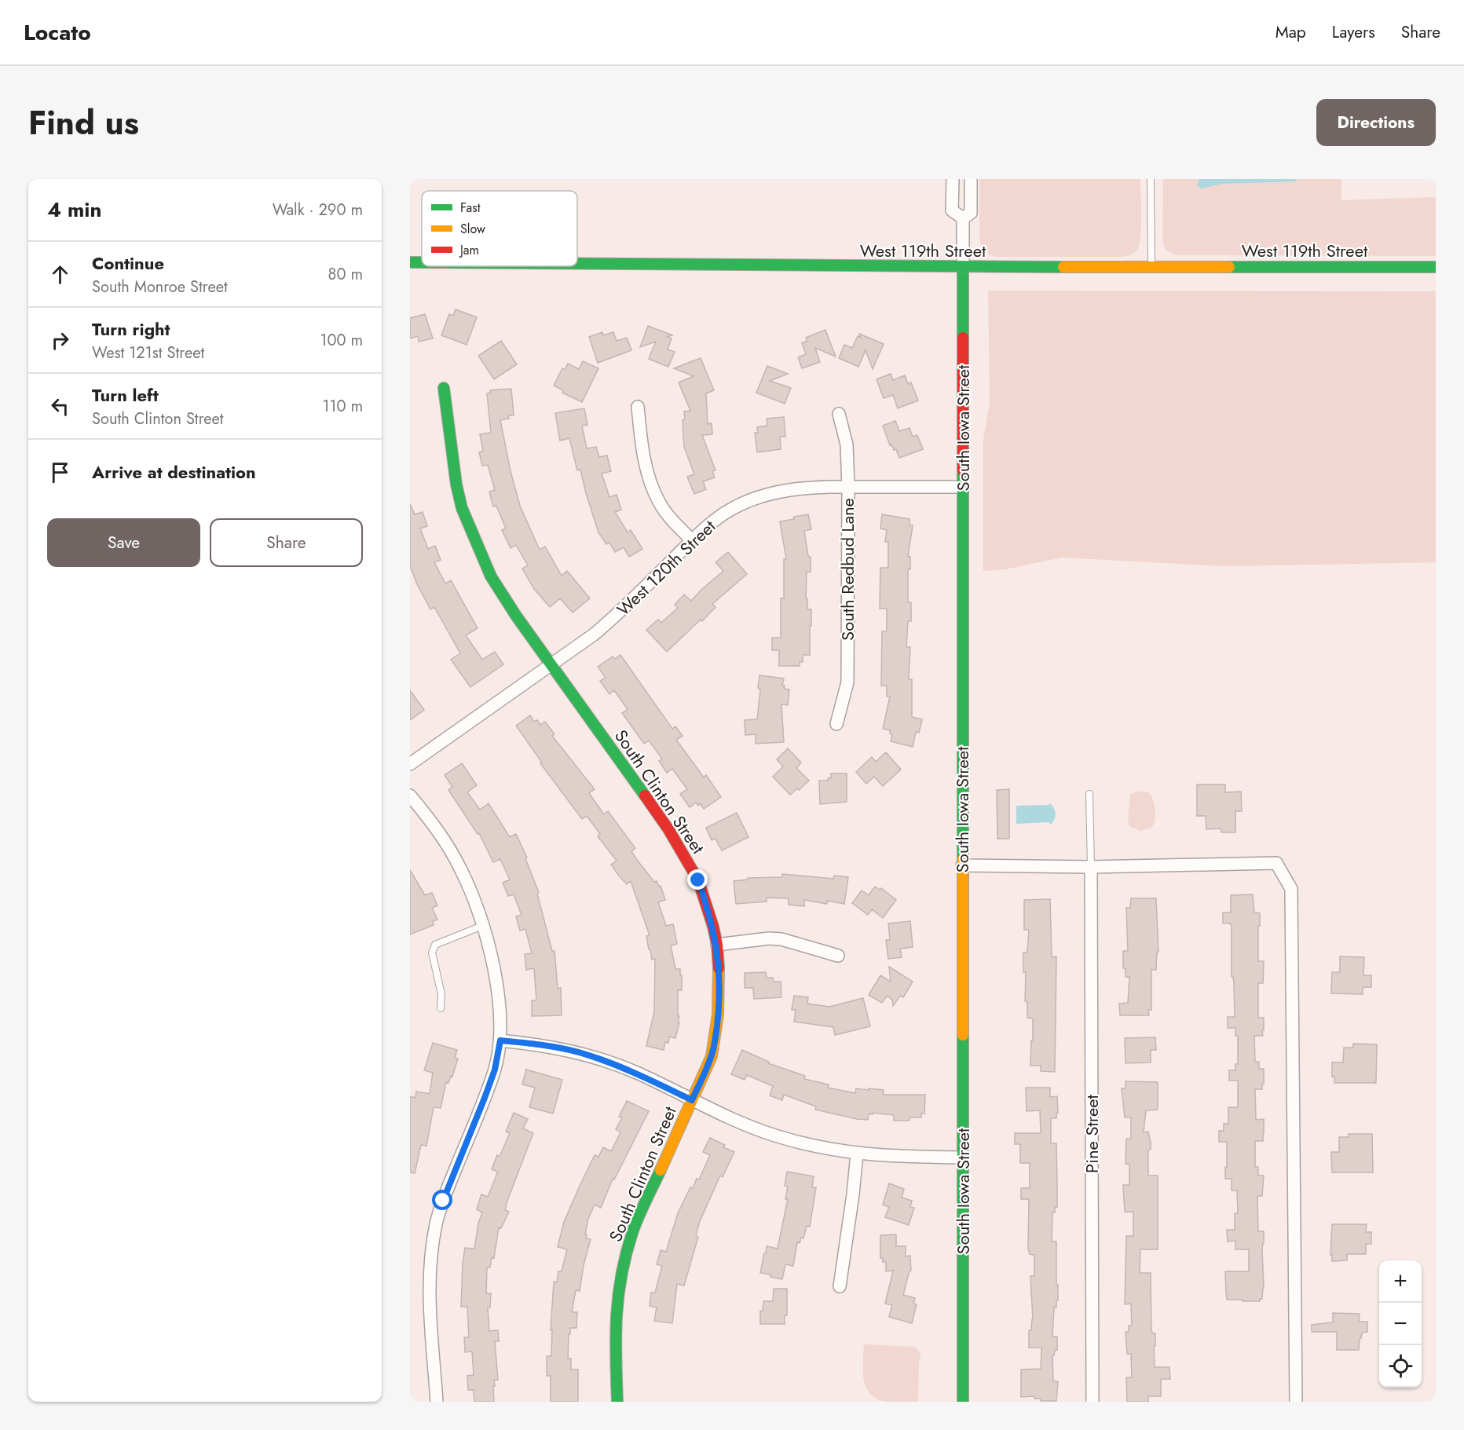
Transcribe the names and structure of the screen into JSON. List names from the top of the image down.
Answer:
{
  "streets": {
    "street": [
      "West 119th Street",
      "South Iowa Street",
      "West 120th Street",
      "South Redbud Lane",
      "South Clinton Street",
      "Pine Street"
    ]
  },
  "crossings": [
    ["West 119th Street", "South Iowa Street"],
    ["South Iowa Street", "West 120th Street"],
    ["West 120th Street", "South Redbud Lane"],
    ["West 120th Street", "South Clinton Street"]
  ],
  "legend": ["Fast", "Slow", "Jam"],
  "page": {
    "header": "Locato",
    "nav": ["Map", "Layers", "Share"],
    "title": "Find us",
    "buttons": [
      "Directions",
      ["Save", "Share"]
    ],
    "heading": ["4 min", "Walk · 290 m"],
    "list": [
      ["Continue", "South Monroe Street", "80 m"],
      ["Turn right", "West 121st Street", "100 m"],
      ["Turn left", "South Clinton Street", "110 m"],
      "Arrive at destination"
    ],
    "map_buttons": ["+", "−"]
  }
}
